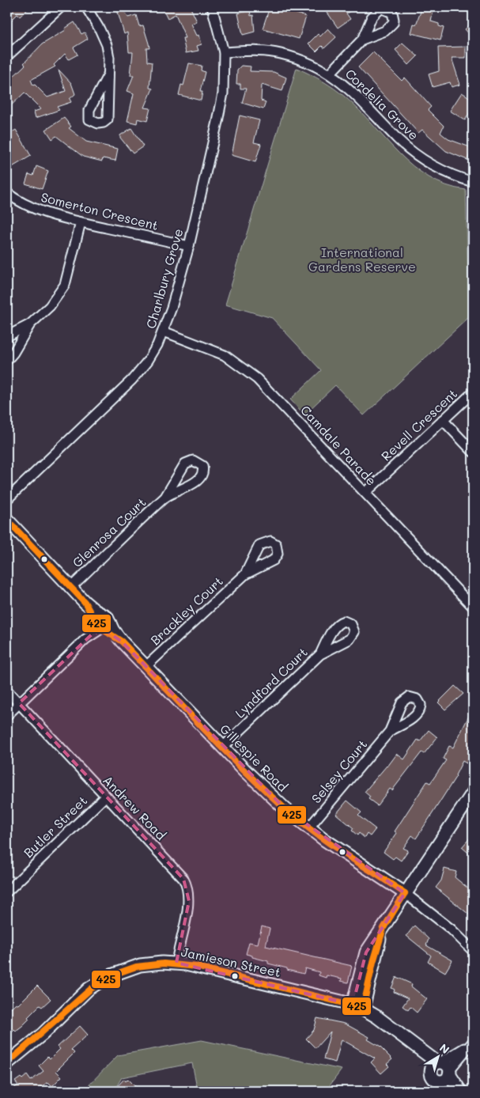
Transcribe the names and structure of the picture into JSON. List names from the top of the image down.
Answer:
{
  "streets": {
    "street": [
      "Cordelia Grove",
      "Somerton Crescent",
      "Charlbury Grove",
      "Revell Crescent",
      "Camdale Parade",
      "Glenrosa Court",
      "Brackley Court",
      "Lyndford Court",
      "Gillespie Road",
      "Selsey Court",
      "Andrew Road",
      "Butler Street",
      "Jamieson Street"
    ]
  },
  "crossings": [
    ["Cordelia Grove", "Charlbury Grove"],
    ["Somerton Crescent", "Charlbury Grove"],
    ["Charlbury Grove", "Camdale Parade"],
    ["Revell Crescent", "Camdale Parade"],
    ["Glenrosa Court", "Gillespie Road"],
    ["Brackley Court", "Gillespie Road"],
    ["Lyndford Court", "Gillespie Road"],
    ["Gillespie Road", "Selsey Court"],
    ["Andrew Road", "Butler Street"],
    ["Andrew Road", "Jamieson Street"]
  ],
  "parks": ["International Gardens Reserve"],
  "lines": ["transit line 425"],
  "north": "top right"
}
